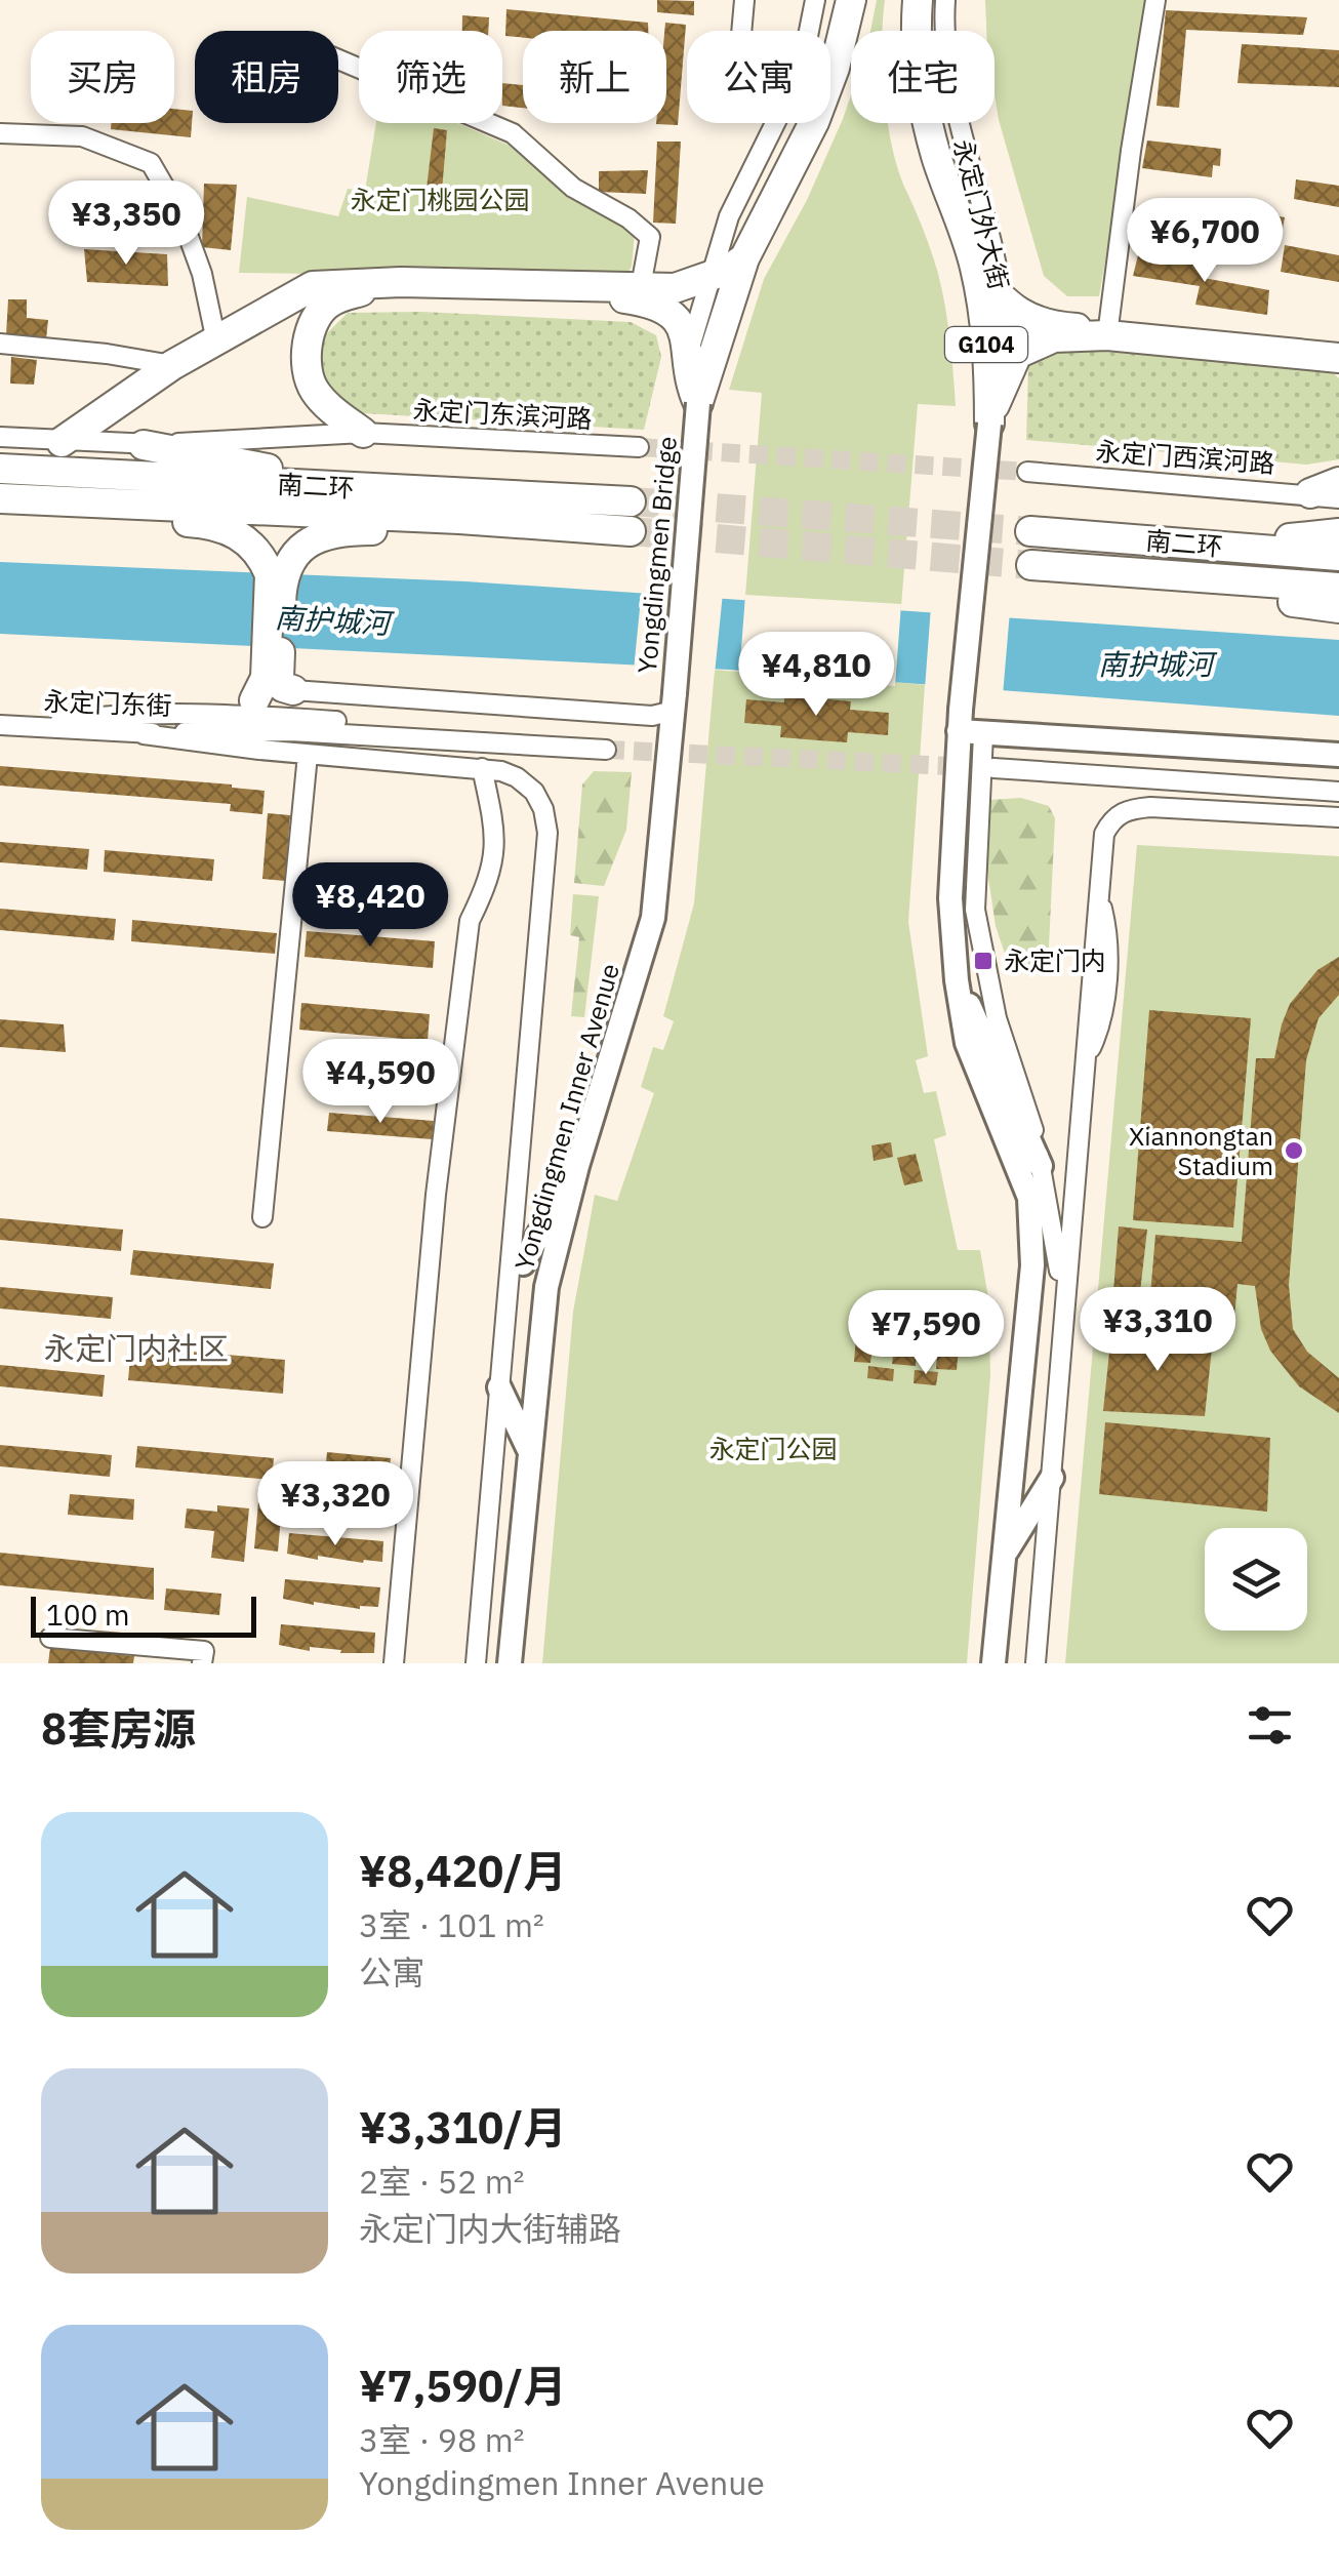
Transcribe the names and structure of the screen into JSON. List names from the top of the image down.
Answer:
{
  "streets": {
    "highway": ["永定门外大街", "G104", "南二环"],
    "main road": ["Yongdingmen Bridge", "Yongdingmen Inner Avenue"],
    "street": ["永定门东滨河路", "永定门西滨河路", "永定门东街"]
  },
  "crossings": [
    ["Yongdingmen Bridge", "Yongdingmen Inner Avenue"]
  ],
  "districts": ["永定门内社区"],
  "water": ["南护城河"],
  "parks": ["永定门桃园公园", "永定门公园"],
  "places": {
    "transit": ["永定门内"],
    "other": ["Xiannongtan Stadium"]
  },
  "scale_bar": "100 m",
  "page": {
    "chip": [
      "买房",
      "租房",
      "筛选",
      "新上",
      "公寓",
      "住宅"
    ],
    "price": [
      "¥3,350",
      "¥6,700",
      "¥4,810",
      "¥8,420",
      "¥4,590",
      "¥3,310",
      "¥7,590",
      "¥3,320"
    ],
    "scale": "100 m",
    "heading": "8套房源",
    "list": [
      {
        "name": "¥8,420/月",
        "note": "3室 · 101 m² · 公寓"
      },
      {
        "name": "¥3,310/月",
        "note": "2室 · 52 m² · 永定门内大街辅路"
      },
      {
        "name": "¥7,590/月",
        "note": "3室 · 98 m² · Yongdingmen Inner Avenue"
      }
    ]
  }
}
